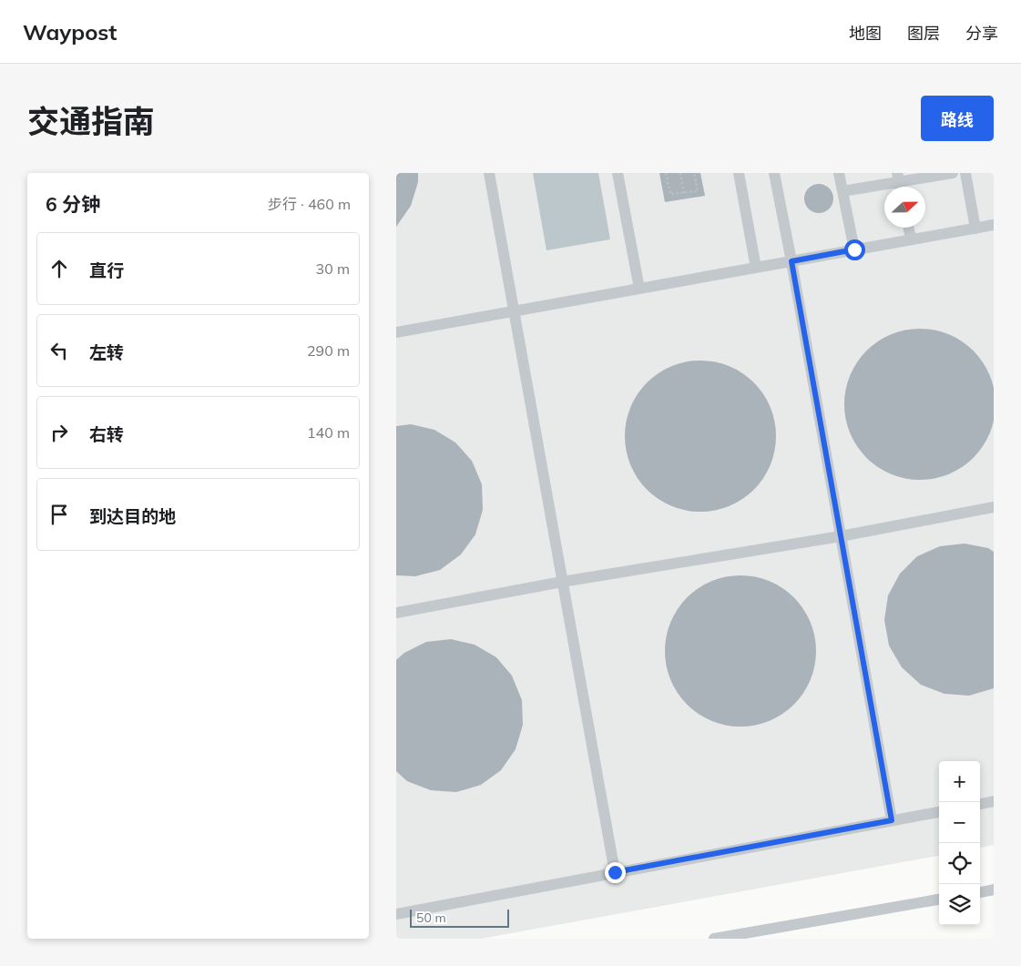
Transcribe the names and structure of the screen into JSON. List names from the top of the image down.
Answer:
{
  "scale_bar": "50 m",
  "north": "right",
  "page": {
    "header": "Waypost",
    "nav": ["地图", "图层", "分享"],
    "title": "交通指南",
    "buttons": "路线",
    "heading": ["6 分钟", "步行 · 460 m"],
    "list": [
      ["直行", "30 m"],
      ["左转", "290 m"],
      ["右转", "140 m"],
      "到达目的地"
    ],
    "map_buttons": ["+", "−"],
    "scale": "50 m"
  }
}
